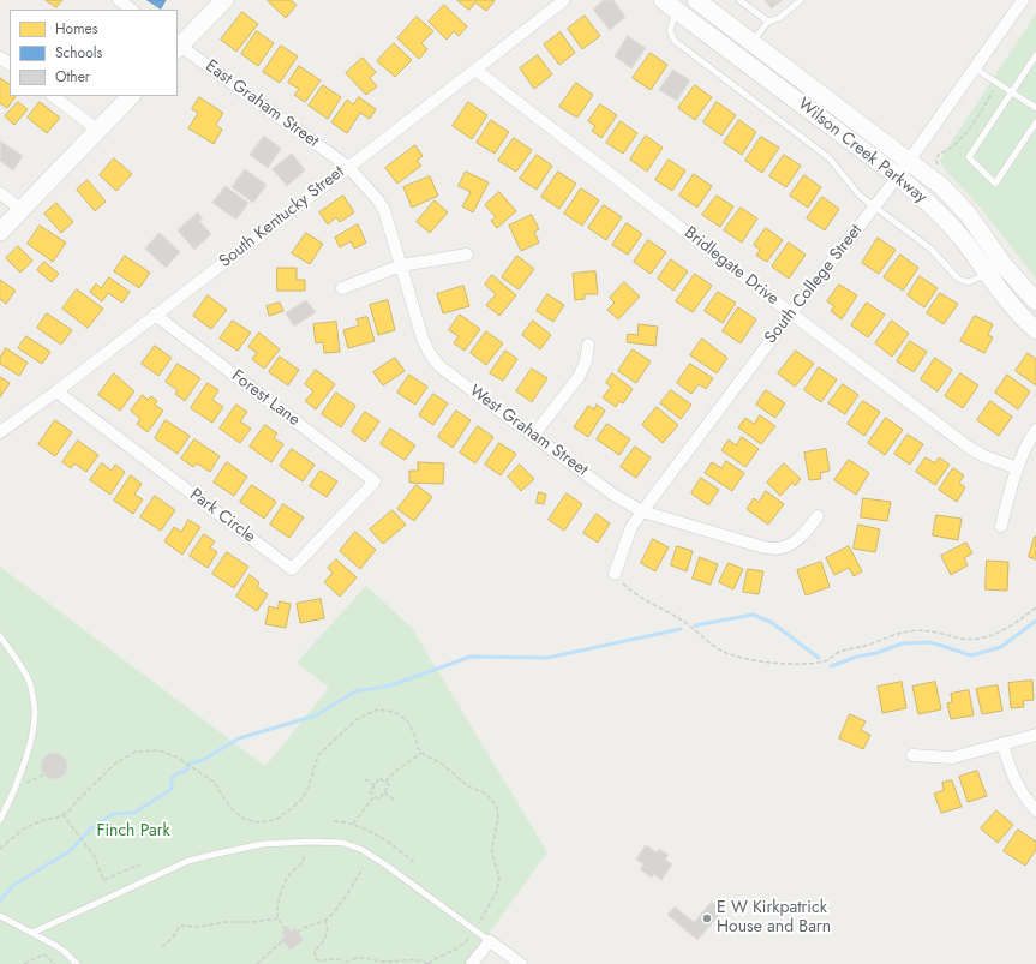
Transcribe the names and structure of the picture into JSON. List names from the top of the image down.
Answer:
{
  "streets": {
    "main road": ["Wilson Creek Parkway"],
    "street": [
      "East Graham Street",
      "South Kentucky Street",
      "Bridlegate Drive",
      "South College Street",
      "Forest Lane",
      "West Graham Street",
      "Park Circle"
    ]
  },
  "crossings": [
    ["East Graham Street", "South Kentucky Street"],
    ["East Graham Street", "West Graham Street"],
    ["Wilson Creek Parkway", "South College Street"],
    ["South Kentucky Street", "Bridlegate Drive"],
    ["South Kentucky Street", "Forest Lane"],
    ["South Kentucky Street", "West Graham Street"],
    ["South Kentucky Street", "Park Circle"],
    ["Bridlegate Drive", "South College Street"],
    ["South College Street", "West Graham Street"],
    ["Forest Lane", "Park Circle"]
  ],
  "parks": ["Finch Park"],
  "places": ["E W Kirkpatrick House and Barn"],
  "legend": ["Homes", "Schools", "Other"]
}
